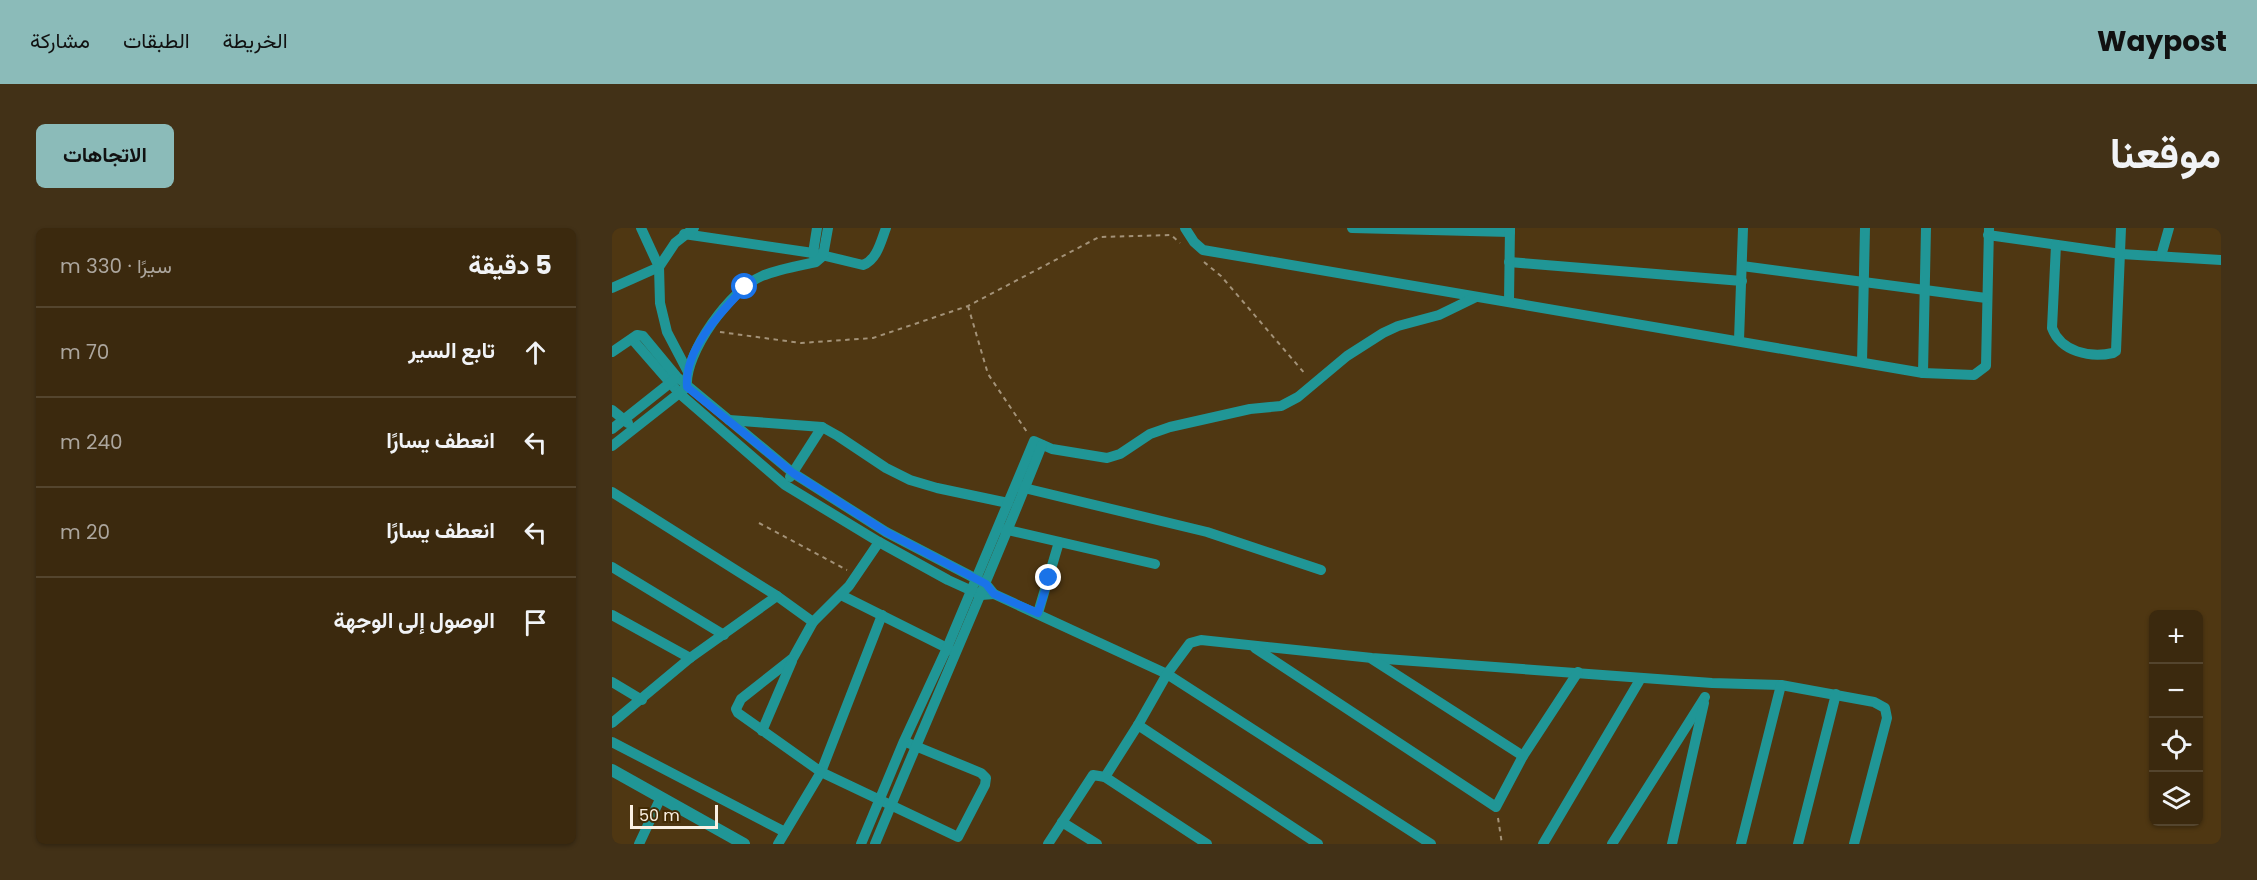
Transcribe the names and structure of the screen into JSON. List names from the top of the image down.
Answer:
{
  "scale_bar": "50 m",
  "page": {
    "header": "Waypost",
    "nav": ["الخريطة", "الطبقات", "مشاركة"],
    "title": "موقعنا",
    "buttons": "الاتجاهات",
    "heading": ["5 دقيقة", "سيرًا · 330 m"],
    "list": [
      ["تابع السير", "70 m"],
      ["انعطف يسارًا", "240 m"],
      ["انعطف يسارًا", "20 m"],
      "الوصول إلى الوجهة"
    ],
    "map_buttons": ["+", "−"],
    "scale": "50 m"
  }
}
